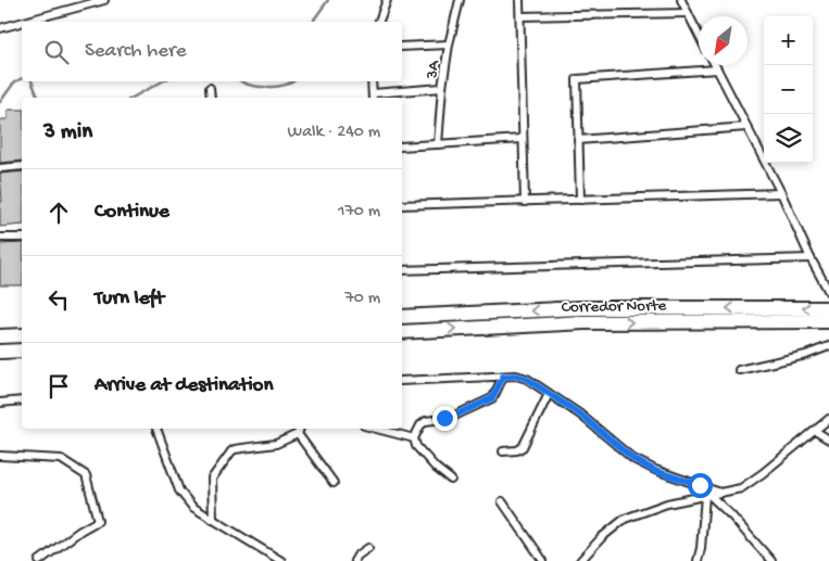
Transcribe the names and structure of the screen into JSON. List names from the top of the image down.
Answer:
{
  "streets": {
    "highway": ["Corredor Norte"],
    "street": ["3A"]
  },
  "north": "bottom left",
  "page": {
    "map_buttons": ["+", "−"],
    "search": "Search here",
    "heading": ["3 min", "Walk · 240 m"],
    "list": [
      ["Continue", "170 m"],
      ["Turn left", "70 m"],
      "Arrive at destination"
    ]
  }
}
